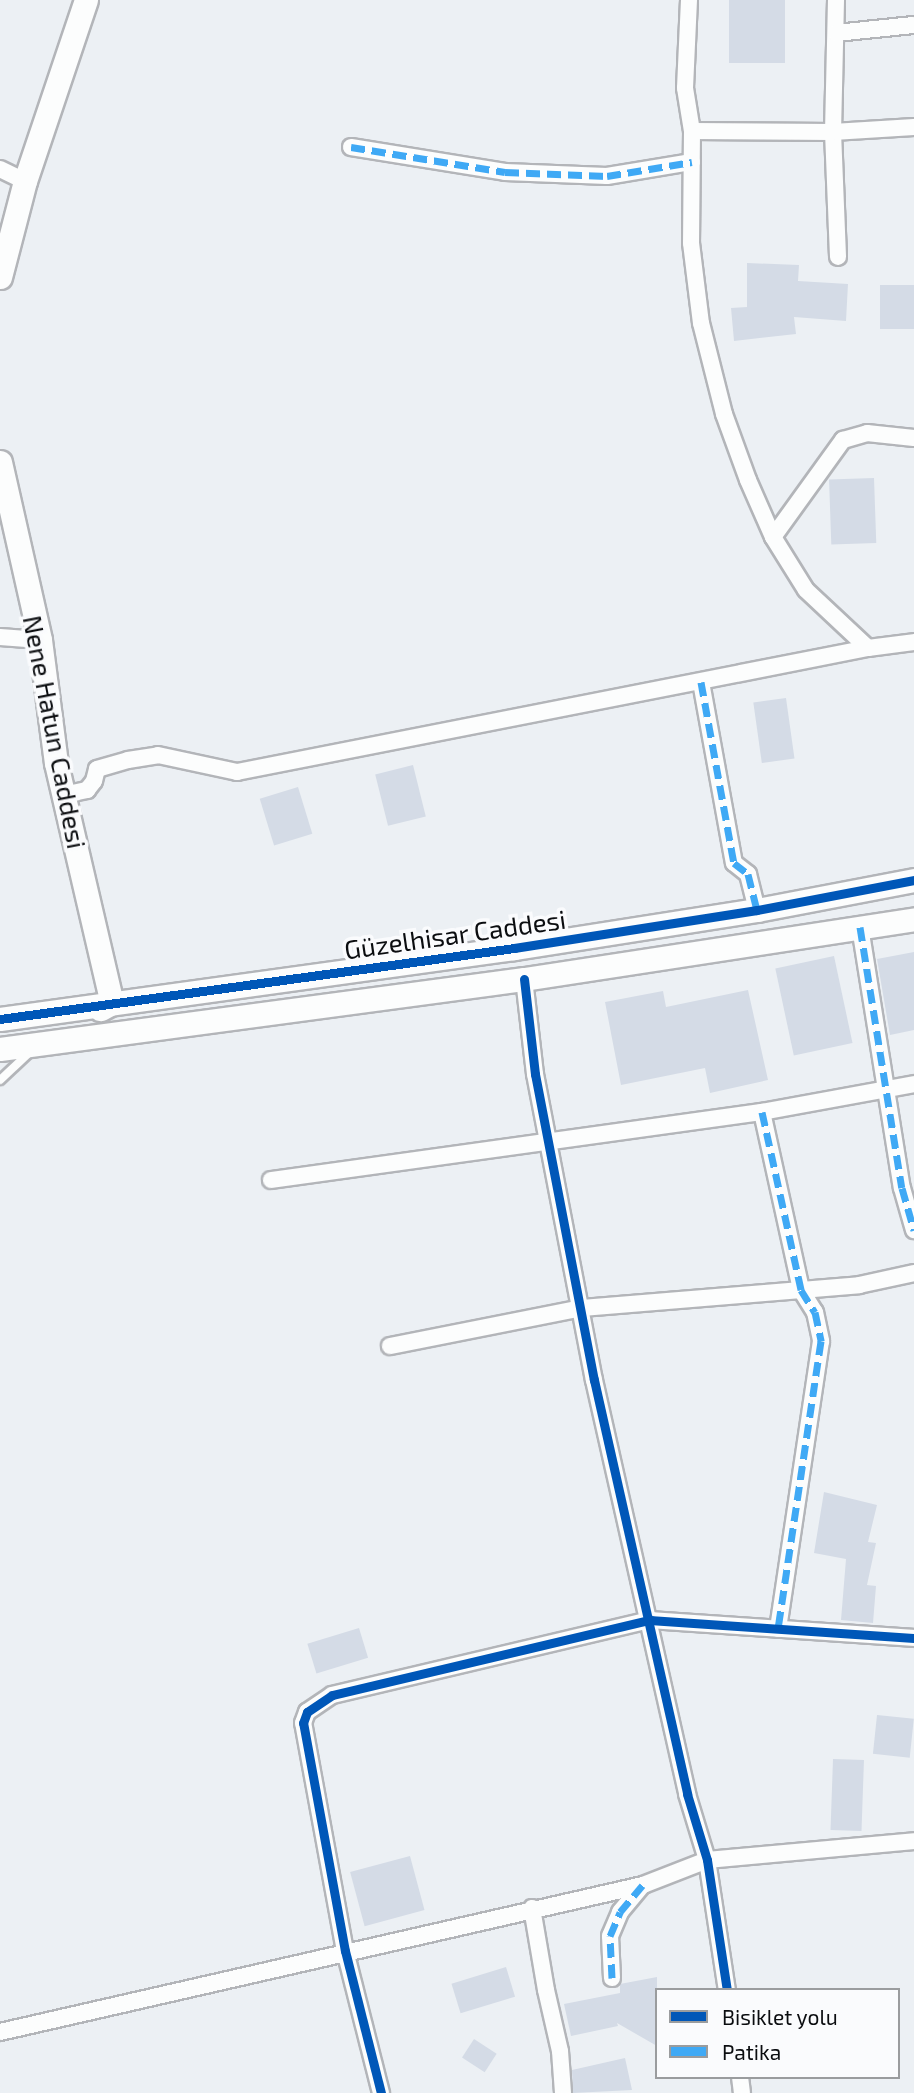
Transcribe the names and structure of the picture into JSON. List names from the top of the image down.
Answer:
{
  "streets": {
    "street": ["Nene Hatun Caddesi", "Güzelhisar Caddesi"]
  },
  "crossings": [
    ["Nene Hatun Caddesi", "Güzelhisar Caddesi"]
  ],
  "legend": ["Bisiklet yolu", "Patika"]
}
